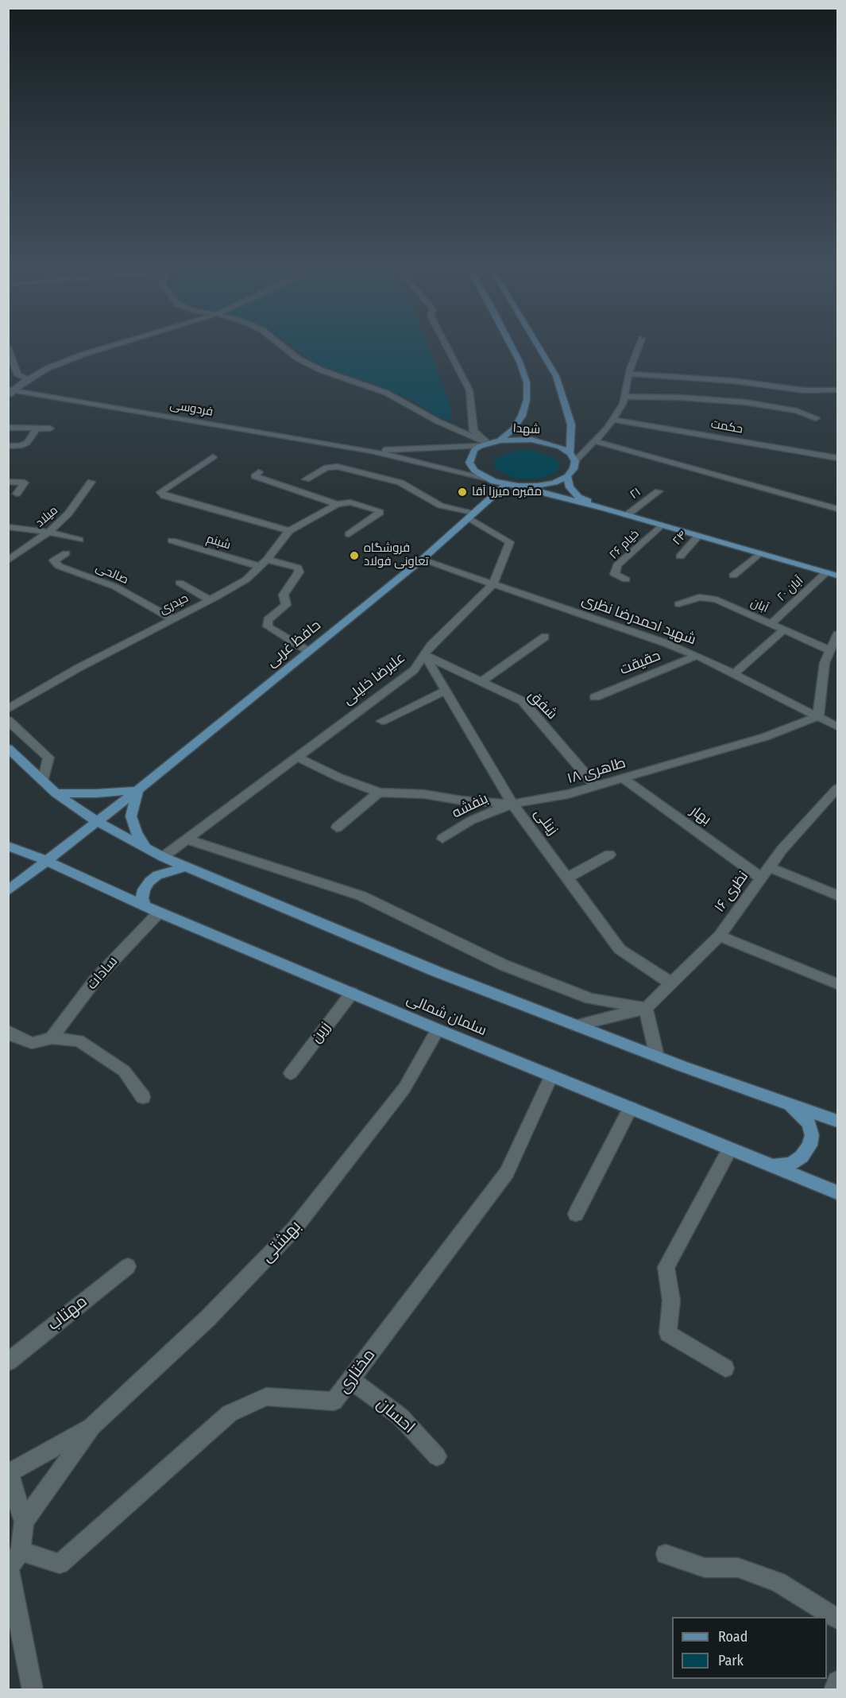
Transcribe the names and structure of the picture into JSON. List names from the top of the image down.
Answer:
{
  "streets": {
    "main road": ["شهدا", "حافظ غربی", "سلمان شمالی"],
    "street": [
      "فردوسی",
      "حکمت",
      "۲۱",
      "میلاد",
      "۲۴",
      "شبنم",
      "خیام ۲۶",
      "صالحی",
      "آبان ۲۰",
      "حیدری",
      "آبان",
      "شهید احمدرضا نظری",
      "حقیقت",
      "علیرضا خلیلی",
      "شفق",
      "طاهری ۱۸",
      "بنفشه",
      "بهار",
      "زینلی",
      "نظری ۱۶",
      "سادات",
      "زرین",
      "بهشتی",
      "مهتاب",
      "مختاری",
      "احسان"
    ]
  },
  "crossings": [
    ["شبنم", "حیدری"],
    ["صالحی", "حیدری"],
    ["آبان ۲۰", "آبان"],
    ["شهید احمدرضا نظری", "حافظ غربی"],
    ["شهید احمدرضا نظری", "حقیقت"],
    ["شهید احمدرضا نظری", "علیرضا خلیلی"],
    ["شهید احمدرضا نظری", "طاهری ۱۸"],
    ["حافظ غربی", "علیرضا خلیلی"],
    ["حافظ غربی", "سلمان شمالی"],
    ["علیرضا خلیلی", "شفق"],
    ["علیرضا خلیلی", "طاهری ۱۸"],
    ["علیرضا خلیلی", "زینلی"],
    ["شفق", "طاهری ۱۸"],
    ["شفق", "زینلی"],
    ["طاهری ۱۸", "بنفشه"],
    ["طاهری ۱۸", "بهار"],
    ["طاهری ۱۸", "زینلی"],
    ["بنفشه", "زینلی"],
    ["بهار", "نظری ۱۶"],
    ["زینلی", "نظری ۱۶"],
    ["سادات", "سلمان شمالی"],
    ["سلمان شمالی", "زرین"],
    ["سلمان شمالی", "بهشتی"],
    ["سلمان شمالی", "مختاری"],
    ["مختاری", "احسان"]
  ],
  "places": ["مقبره میرزا آقا", "فروشگاه تعاونی فولاد"],
  "legend": ["Road", "Park"]
}
